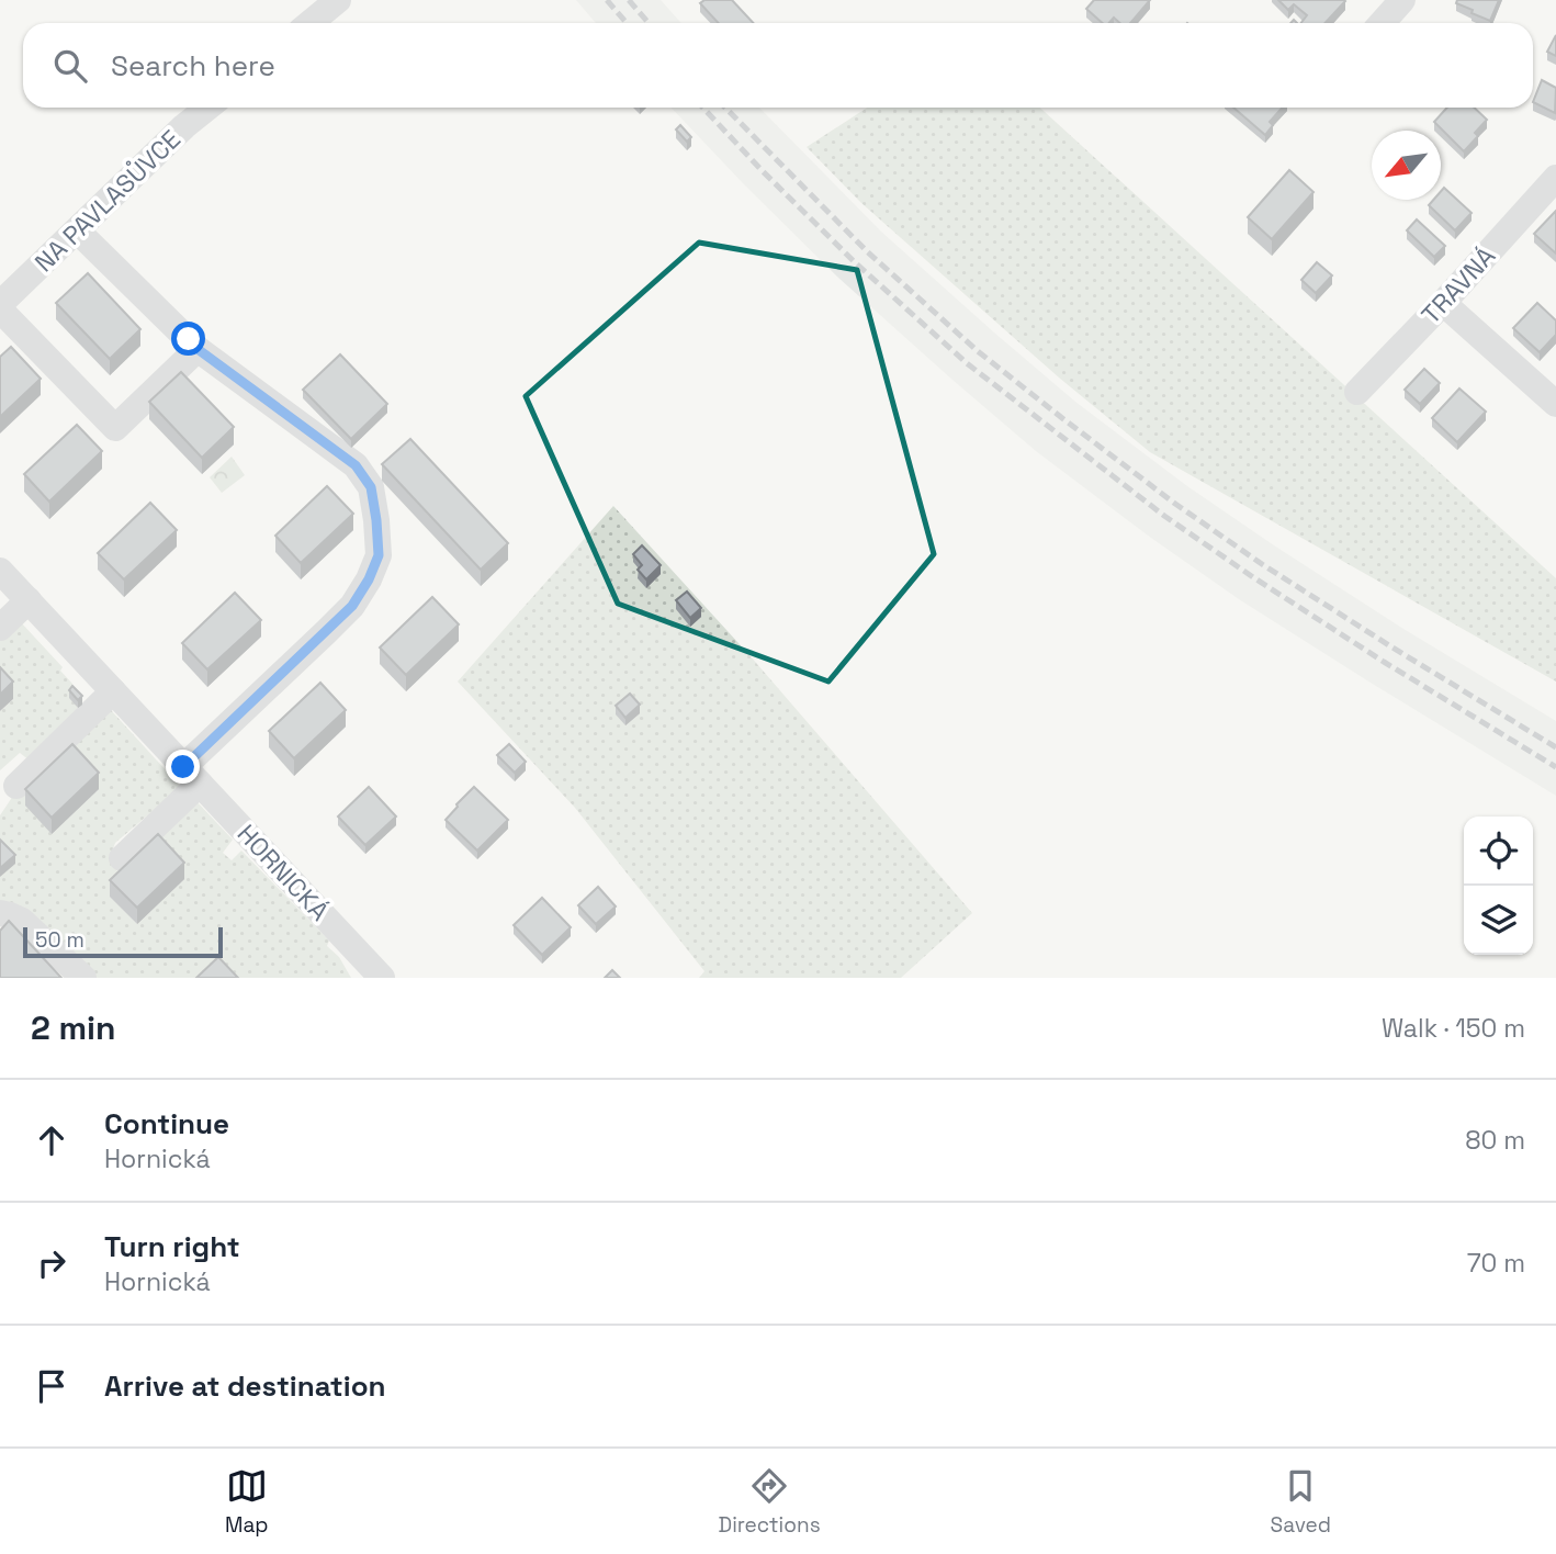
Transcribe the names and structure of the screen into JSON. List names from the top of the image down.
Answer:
{
  "streets": {
    "street": ["NA PAVLASŮVCE", "TRAVNÁ", "HORNICKÁ"]
  },
  "scale_bar": "50 m",
  "north": "bottom left",
  "page": {
    "search": "Search here",
    "scale": "50 m",
    "heading": ["2 min", "Walk · 150 m"],
    "list": [
      ["Continue", "Hornická", "80 m"],
      ["Turn right", "Hornická", "70 m"],
      "Arrive at destination"
    ],
    "nav": ["Map", "Directions", "Saved"]
  }
}
